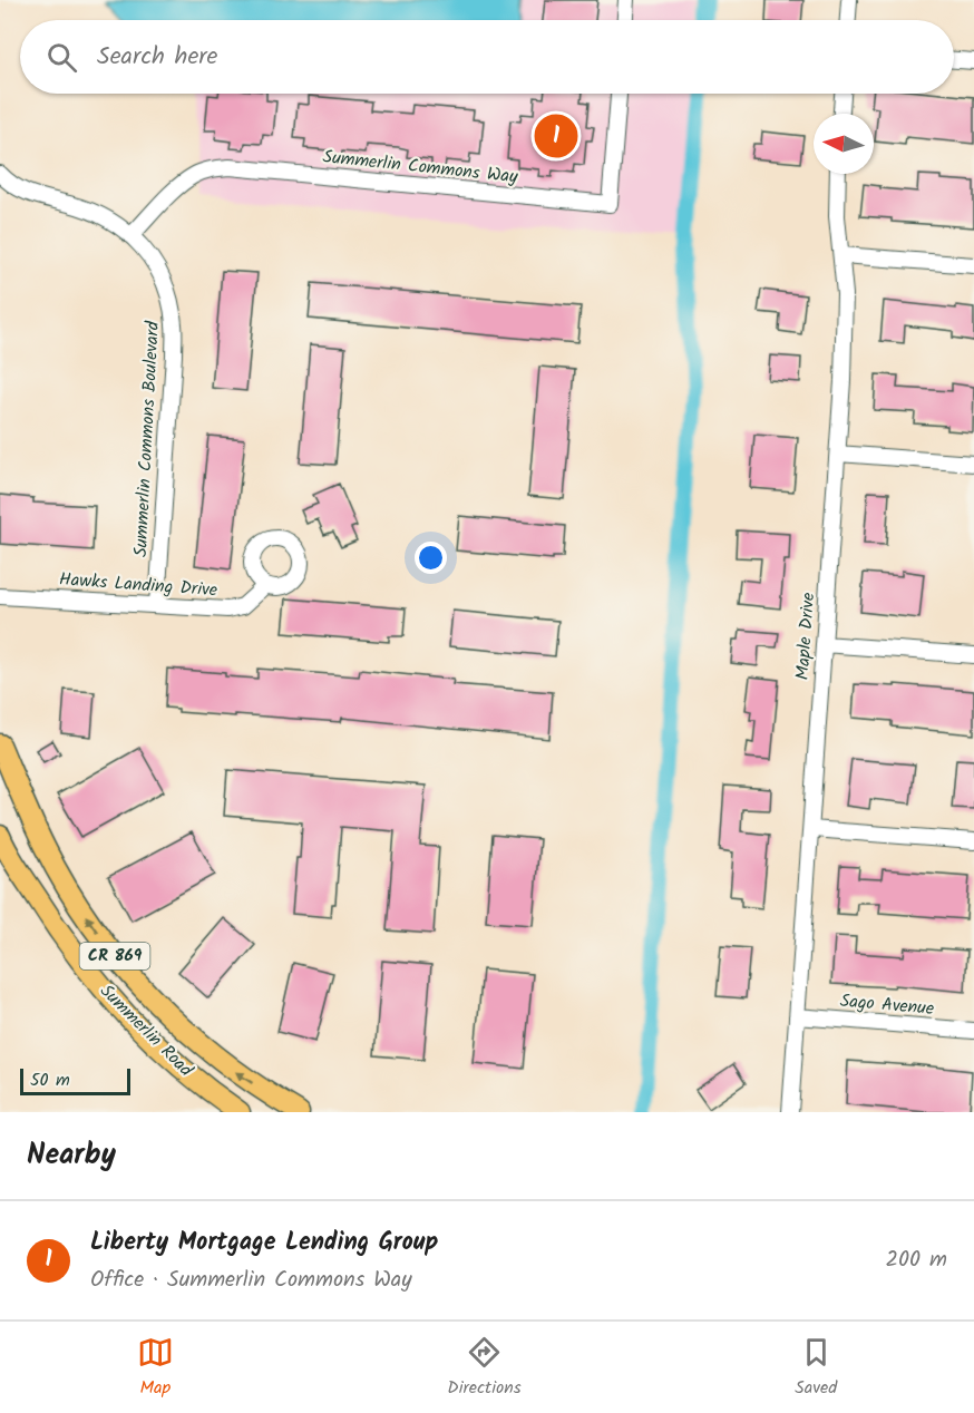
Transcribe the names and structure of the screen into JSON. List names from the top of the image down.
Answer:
{
  "streets": {
    "main road": ["CR 869", "Summerlin Road"],
    "street": [
      "Summerlin Commons Way",
      "Summerlin Commons Boulevard",
      "Hawks Landing Drive",
      "Maple Drive",
      "Sago Avenue"
    ]
  },
  "crossings": [
    ["Summerlin Commons Way", "Summerlin Commons Boulevard"],
    ["Summerlin Commons Boulevard", "Hawks Landing Drive"],
    ["Maple Drive", "Sago Avenue"]
  ],
  "scale_bar": "50 m",
  "north": "left",
  "page": {
    "search": "Search here",
    "pins": "1",
    "scale": "50 m",
    "heading": "Nearby",
    "list": [
      {
        "mark": "1",
        "name": "Liberty Mortgage Lending Group",
        "note": "Office · Summerlin Commons Way",
        "value": "200 m"
      }
    ],
    "nav": ["Map", "Directions", "Saved"]
  }
}
